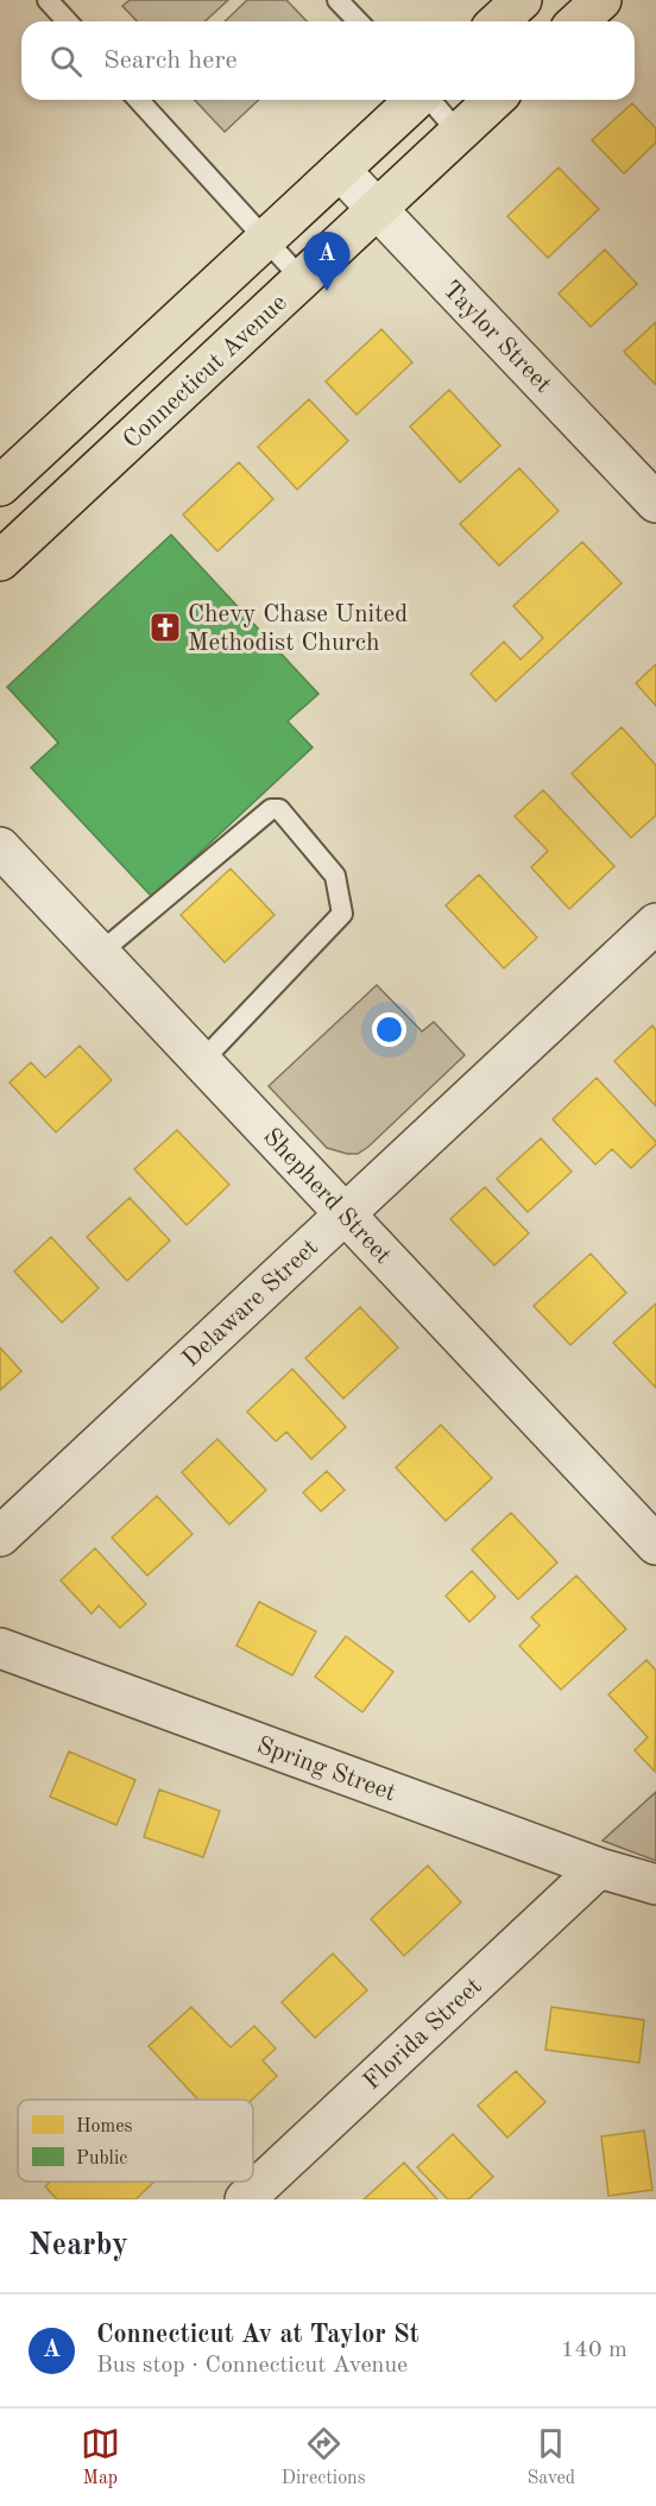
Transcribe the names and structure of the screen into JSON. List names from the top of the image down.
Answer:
{
  "streets": {
    "main road": ["Connecticut Avenue"],
    "street": [
      "Taylor Street",
      "Shepherd Street",
      "Delaware Street",
      "Spring Street",
      "Florida Street"
    ]
  },
  "crossings": [
    ["Taylor Street", "Connecticut Avenue"],
    ["Shepherd Street", "Delaware Street"],
    ["Spring Street", "Florida Street"]
  ],
  "places": {
    "church": ["Chevy Chase United Methodist Church"]
  },
  "legend": ["Homes", "Public"],
  "page": {
    "search": "Search here",
    "pins": "A",
    "heading": "Nearby",
    "list": [
      {
        "mark": "A",
        "name": "Connecticut Av at Taylor St",
        "note": "Bus stop · Connecticut Avenue",
        "value": "140 m"
      }
    ],
    "nav": ["Map", "Directions", "Saved"]
  }
}
